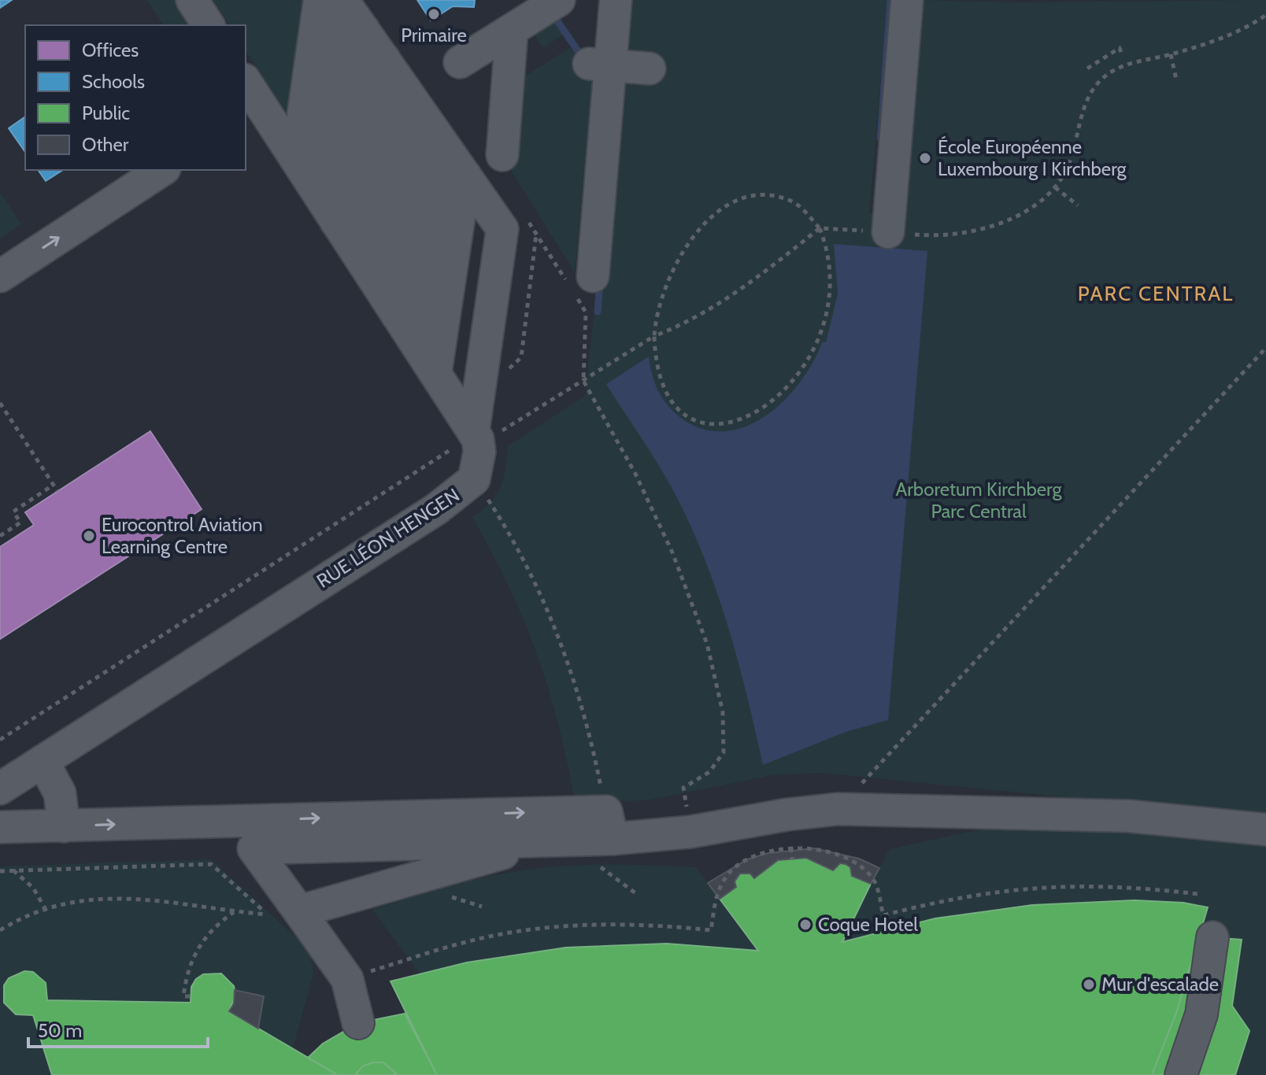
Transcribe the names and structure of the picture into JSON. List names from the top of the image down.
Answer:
{
  "streets": {
    "street": ["RUE LÉON HENGEN"]
  },
  "districts": ["PARC CENTRAL"],
  "parks": ["Arboretum Kirchberg Parc Central"],
  "places": [
    "Primaire",
    "École Européenne Luxembourg I Kirchberg",
    "Eurocontrol Aviation Learning Centre",
    "Coque Hotel",
    "Mur d'escalade"
  ],
  "legend": [
    "Offices",
    "Schools",
    "Public",
    "Other"
  ],
  "scale_bar": "50 m"
}
